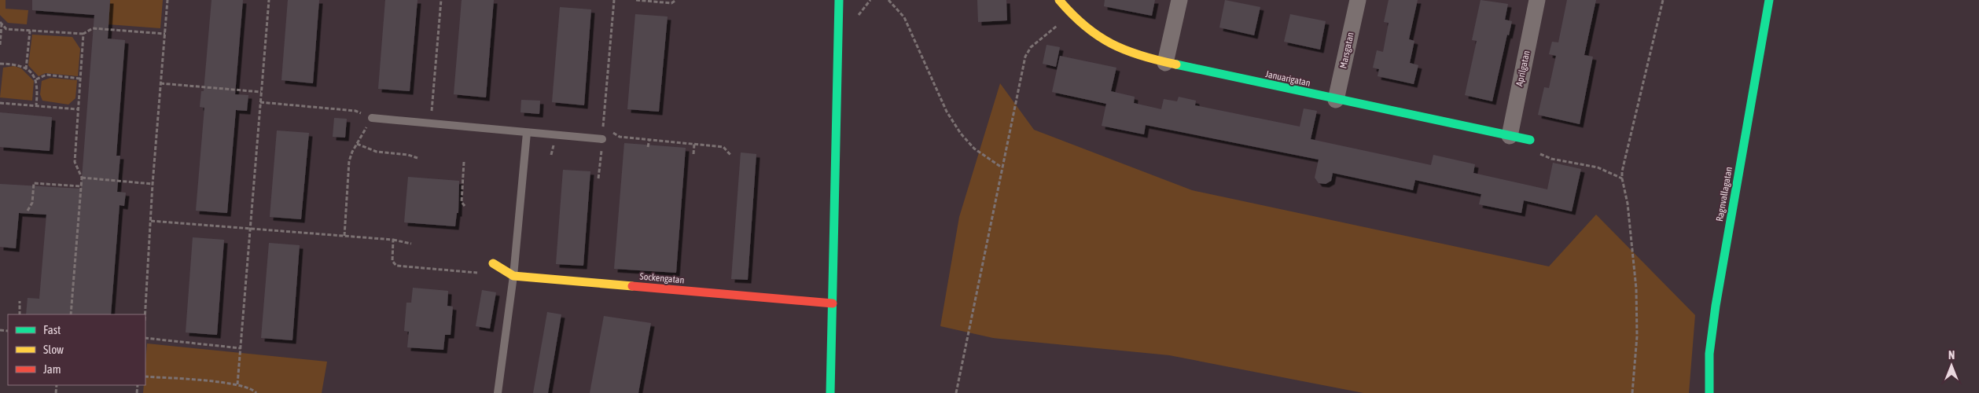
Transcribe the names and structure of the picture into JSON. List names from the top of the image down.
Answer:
{
  "streets": {
    "street": [
      "Marsgatan",
      "Aprilgatan",
      "Januarigatan",
      "Ragnvallagatan",
      "Sockengatan"
    ]
  },
  "crossings": [
    ["Marsgatan", "Januarigatan"],
    ["Aprilgatan", "Januarigatan"]
  ],
  "legend": ["Fast", "Slow", "Jam"],
  "north": "top"
}
